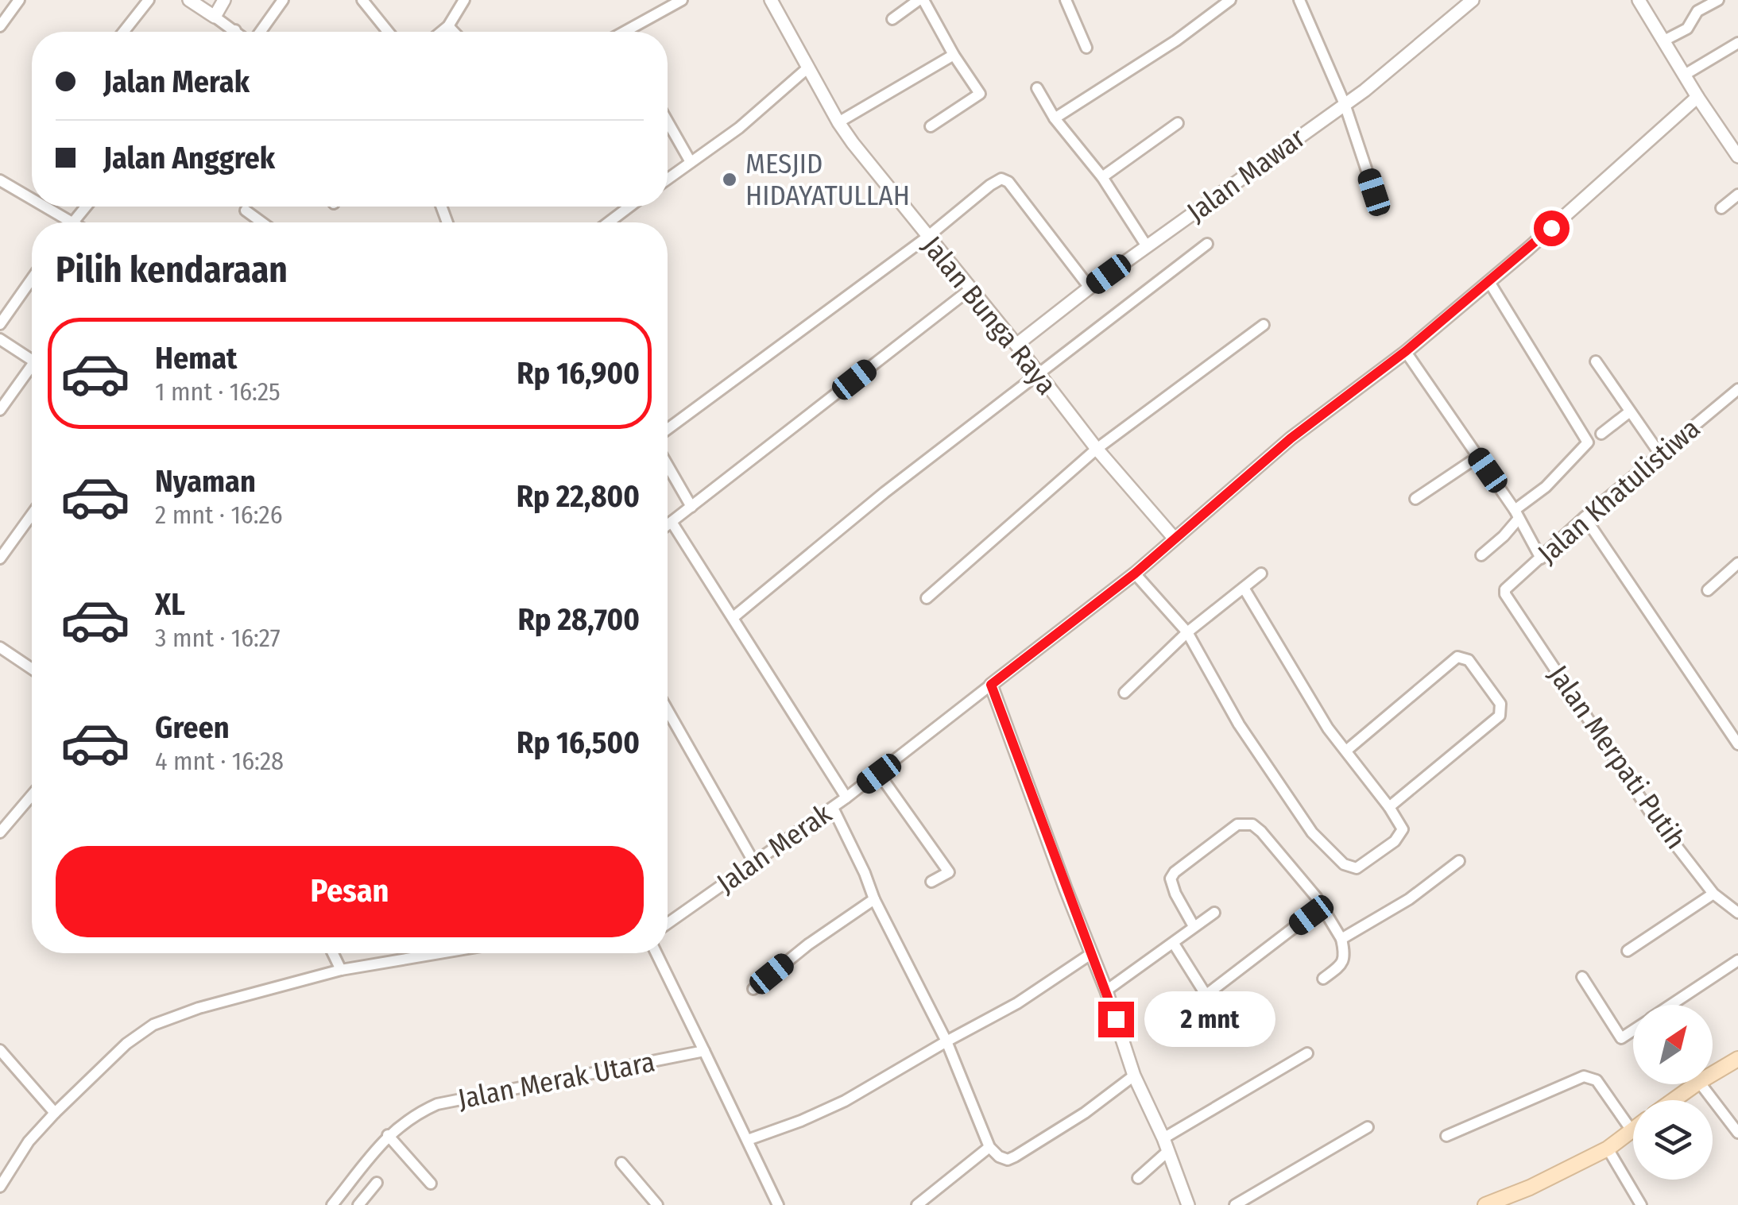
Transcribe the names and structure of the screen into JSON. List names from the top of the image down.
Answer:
{
  "streets": {
    "street": [
      "Jalan Mawar",
      "Jalan Bunga Raya",
      "Jalan Khatulistiwa",
      "Jalan Merpati Putih",
      "Jalan Merak",
      "Jalan Merak Utara"
    ]
  },
  "crossings": [
    ["Jalan Mawar", "Jalan Bunga Raya"],
    ["Jalan Bunga Raya", "Jalan Merak"],
    ["Jalan Khatulistiwa", "Jalan Merpati Putih"]
  ],
  "places": ["MESJID HIDAYATULLAH"],
  "north": "top right",
  "page": {
    "banner": ["Jalan Merak", "Jalan Anggrek"],
    "heading": "Pilih kendaraan",
    "list": [
      {
        "name": "Hemat",
        "note": "1 mnt · 16:25",
        "value": "Rp 16,900"
      },
      {
        "name": "Nyaman",
        "note": "2 mnt · 16:26",
        "value": "Rp 22,800"
      },
      {
        "name": "XL",
        "note": "3 mnt · 16:27",
        "value": "Rp 28,700"
      },
      {
        "name": "Green",
        "note": "4 mnt · 16:28",
        "value": "Rp 16,500"
      }
    ],
    "buttons": "Pesan",
    "bubble": "2 mnt"
  }
}
